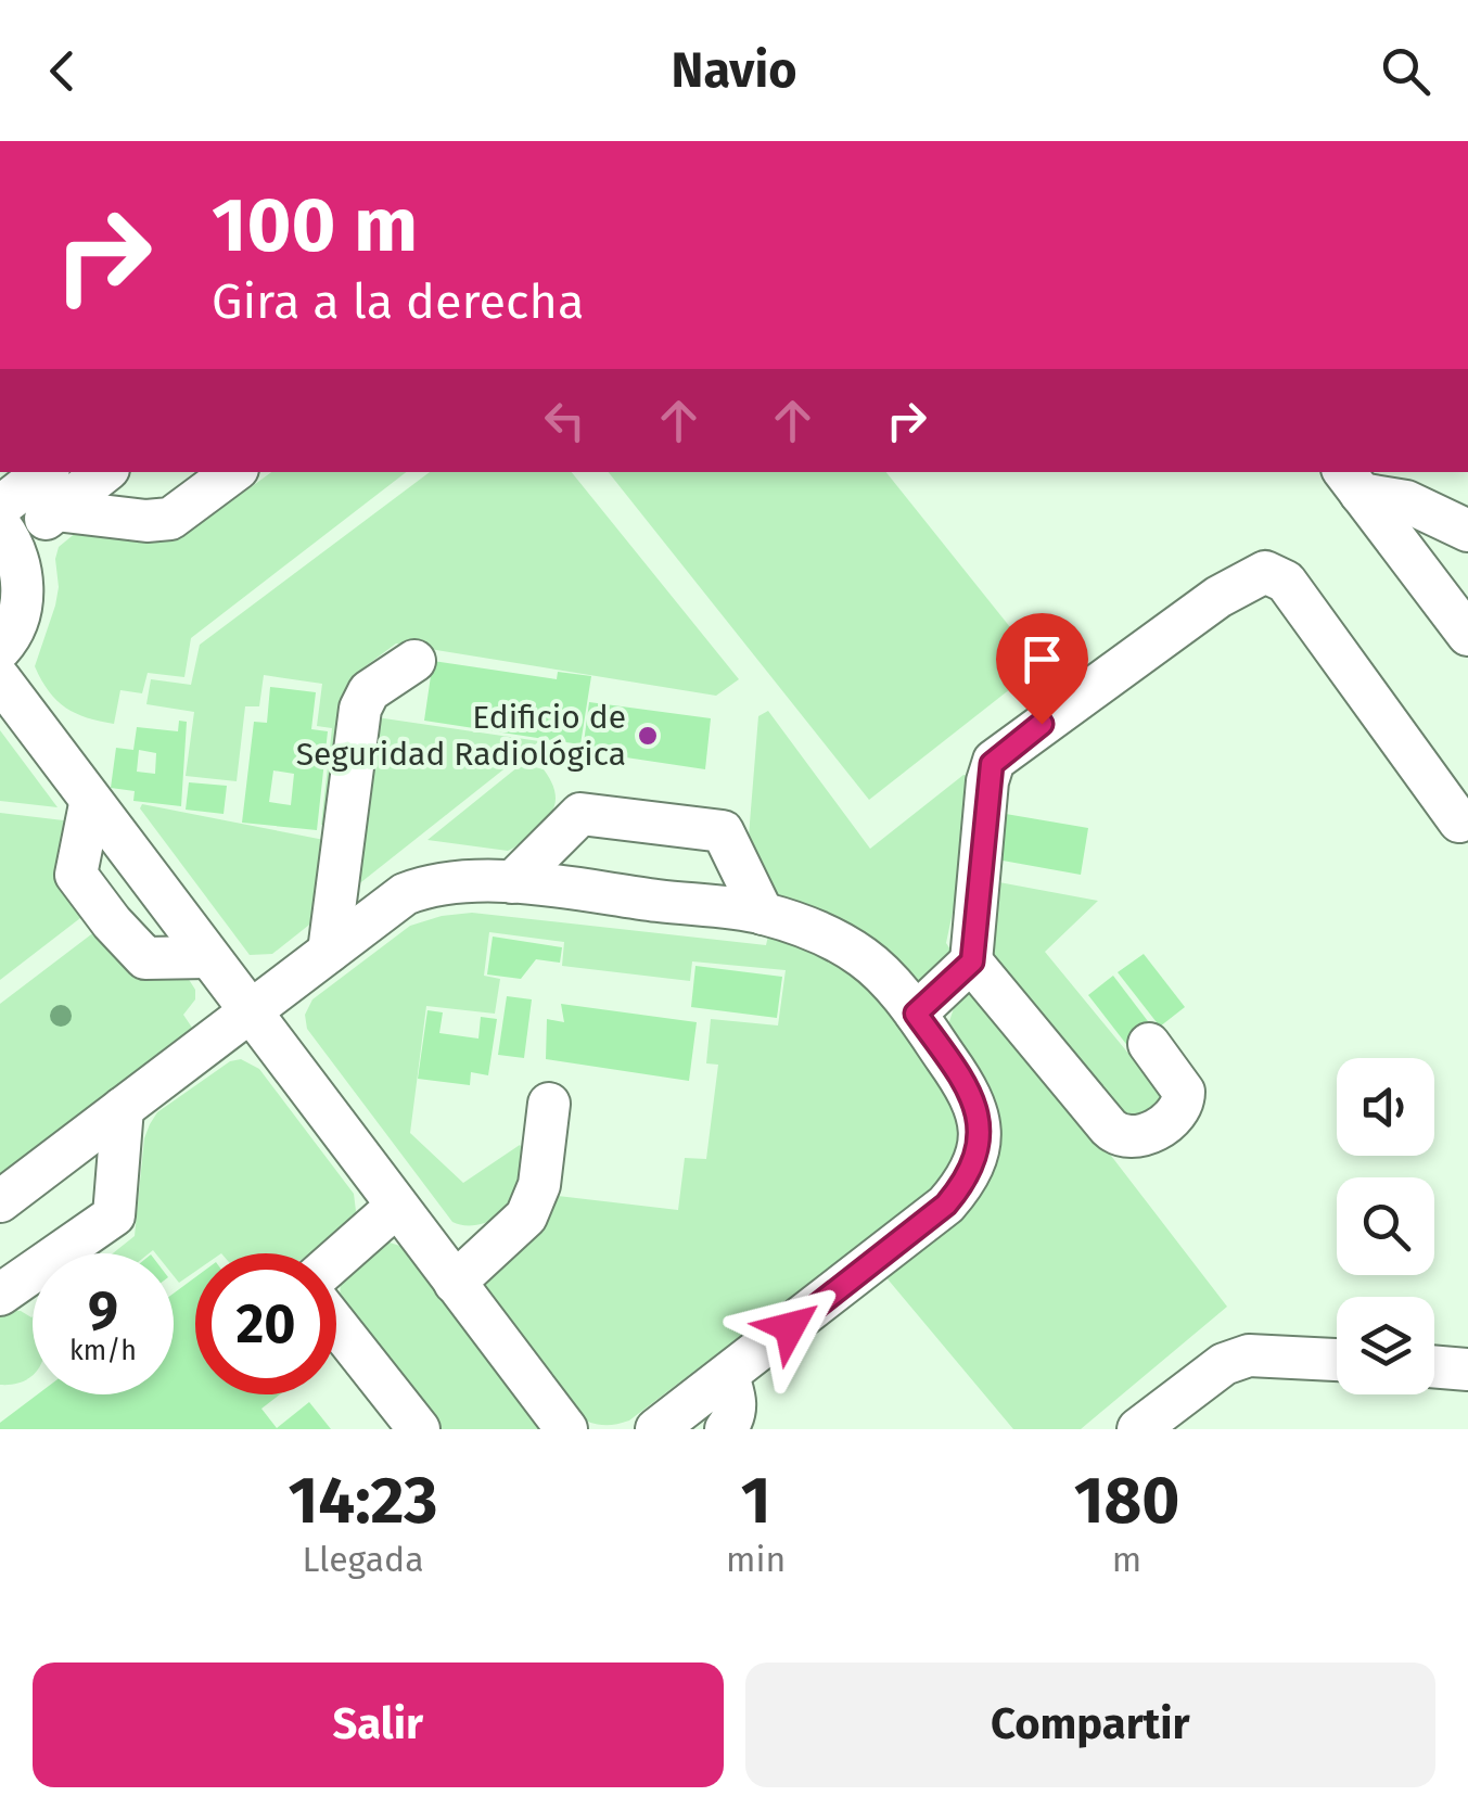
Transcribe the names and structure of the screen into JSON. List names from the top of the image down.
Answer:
{
  "places": ["Edificio de Seguridad Radiológica"],
  "page": {
    "header": "Navio",
    "turn": ["100 m", "Gira a la derecha"],
    "speed": "9 km/h",
    "limit": "20",
    "eta": [
      "14:23",
      "Llegada",
      "1",
      "min",
      "180",
      "m"
    ],
    "buttons": ["Salir", "Compartir"]
  }
}
